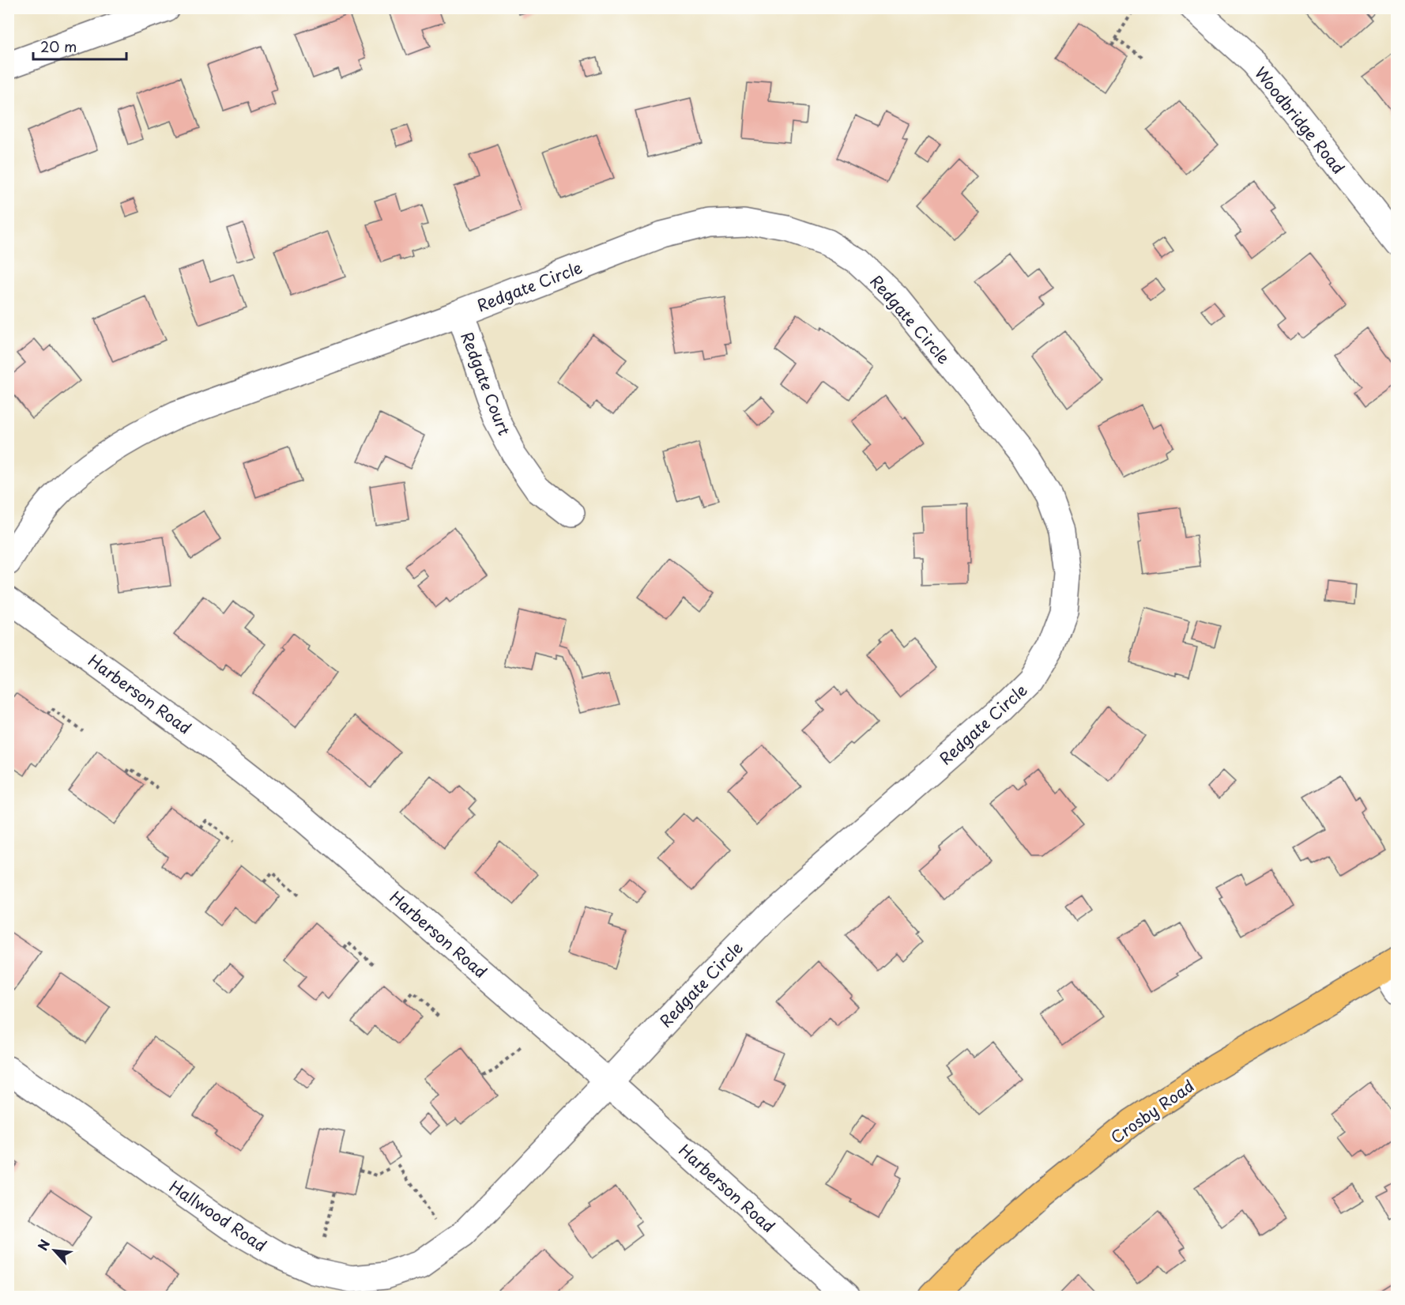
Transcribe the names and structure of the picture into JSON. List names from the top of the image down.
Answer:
{
  "streets": {
    "main road": ["Crosby Road"],
    "street": [
      "Woodbridge Road",
      "Redgate Circle",
      "Redgate Court",
      "Harberson Road",
      "Hallwood Road"
    ]
  },
  "crossings": [
    ["Redgate Circle", "Redgate Court"],
    ["Redgate Circle", "Harberson Road"],
    ["Redgate Circle", "Hallwood Road"],
    ["Harberson Road", "Hallwood Road"]
  ],
  "scale_bar": "20 m",
  "north": "top left"
}
